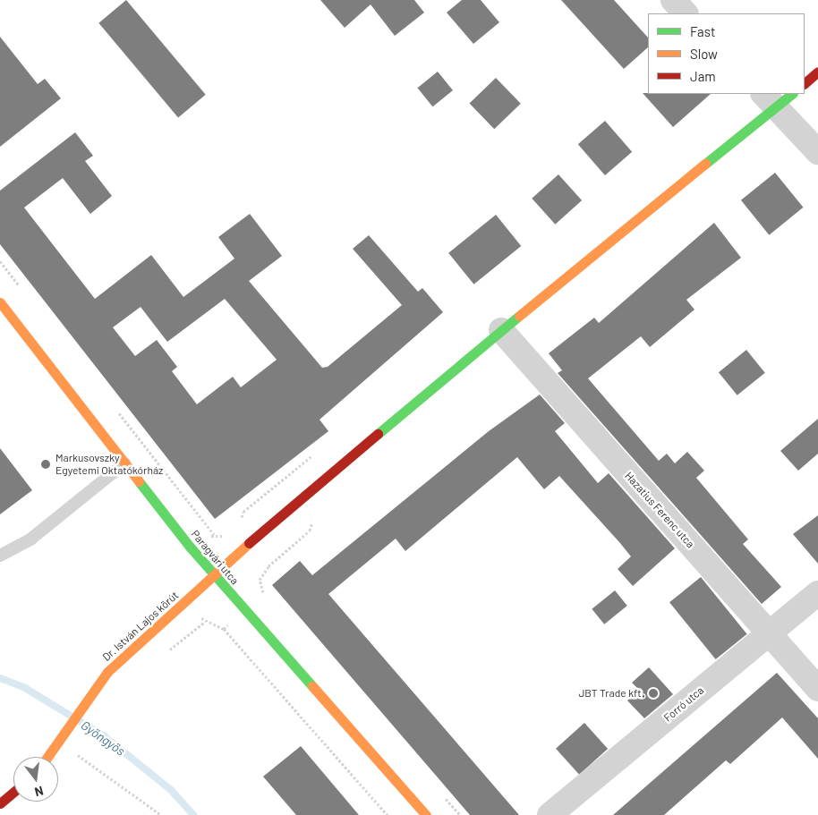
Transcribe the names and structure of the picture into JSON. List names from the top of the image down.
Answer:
{
  "streets": {
    "street": [
      "Hazatius Ferenc utca",
      "Paragvári utca",
      "Dr. István Lajos körút",
      "Forró utca"
    ]
  },
  "crossings": [
    ["Hazatius Ferenc utca", "Dr. István Lajos körút"],
    ["Hazatius Ferenc utca", "Forró utca"],
    ["Paragvári utca", "Dr. István Lajos körút"]
  ],
  "water": ["Gyöngyös"],
  "places": ["Markusovszky Egyetemi Oktatókórház", "JBT Trade kft."],
  "legend": ["Fast", "Slow", "Jam"],
  "north": "bottom"
}
